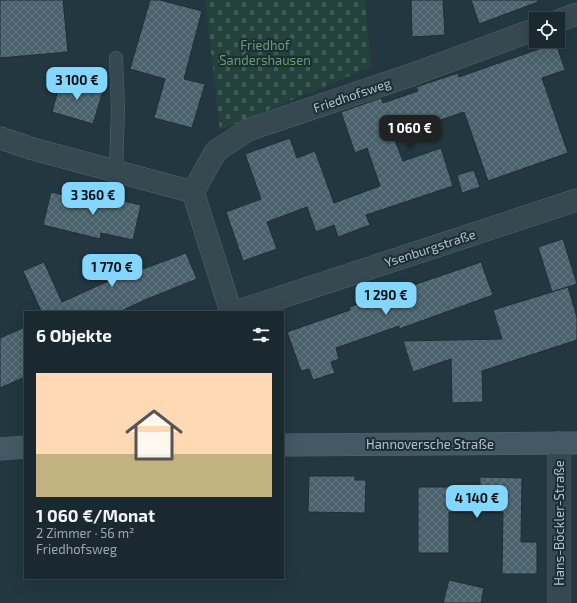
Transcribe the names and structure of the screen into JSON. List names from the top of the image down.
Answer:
{
  "streets": {
    "main road": ["Hannoversche Straße"],
    "street": ["Friedhofsweg", "Ysenburgstraße", "Hans-Böckler-Straße"]
  },
  "crossings": [
    ["Hannoversche Straße", "Hans-Böckler-Straße"]
  ],
  "parks": ["Friedhof Sandershausen"],
  "page": {
    "price": [
      "3 100 €",
      "1 060 €",
      "3 360 €",
      "1 770 €",
      "1 290 €",
      "4 140 €"
    ],
    "heading": "6 Objekte",
    "list": [
      {
        "name": "1 060 €/Monat",
        "note": "2 Zimmer · 56 m² · Friedhofsweg"
      }
    ]
  }
}
